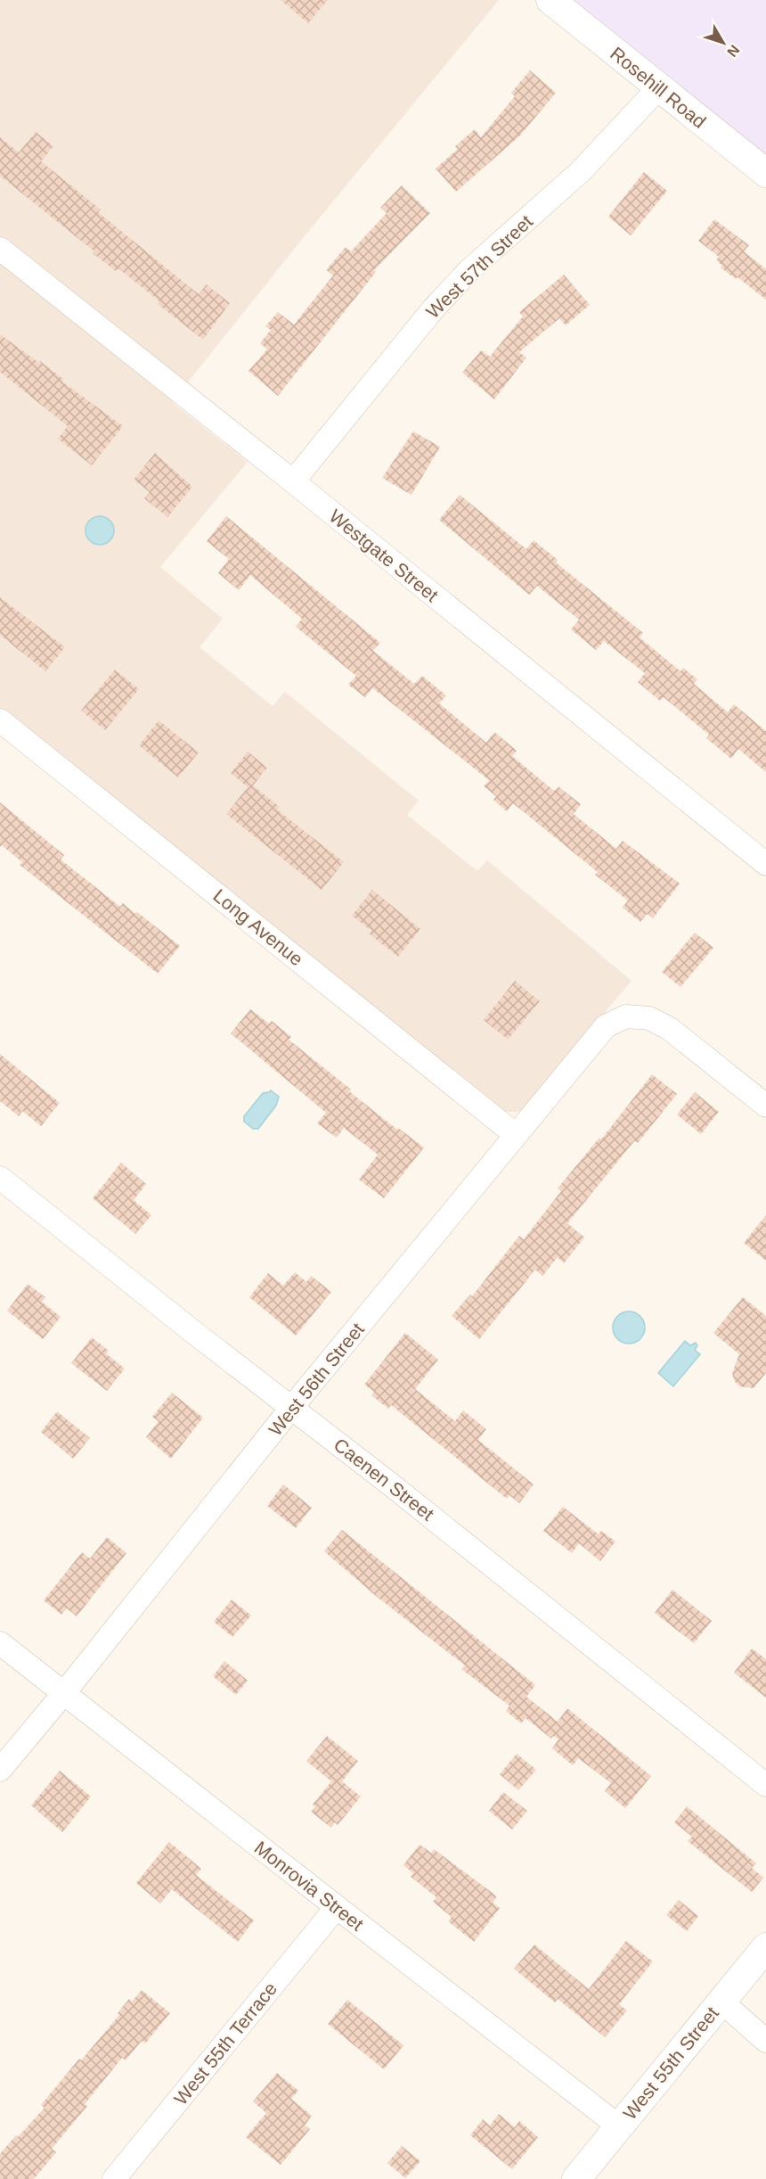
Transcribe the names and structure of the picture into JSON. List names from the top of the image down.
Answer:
{
  "streets": {
    "street": [
      "Rosehill Road",
      "West 57th Street",
      "Westgate Street",
      "Long Avenue",
      "West 56th Street",
      "Caenen Street",
      "Monrovia Street",
      "West 55th Terrace",
      "West 55th Street"
    ]
  },
  "crossings": [
    ["Rosehill Road", "West 57th Street"],
    ["West 57th Street", "Westgate Street"],
    ["Long Avenue", "West 56th Street"],
    ["West 56th Street", "Caenen Street"],
    ["West 56th Street", "Monrovia Street"],
    ["Monrovia Street", "West 55th Terrace"],
    ["Monrovia Street", "West 55th Street"]
  ],
  "north": "bottom right"
}
